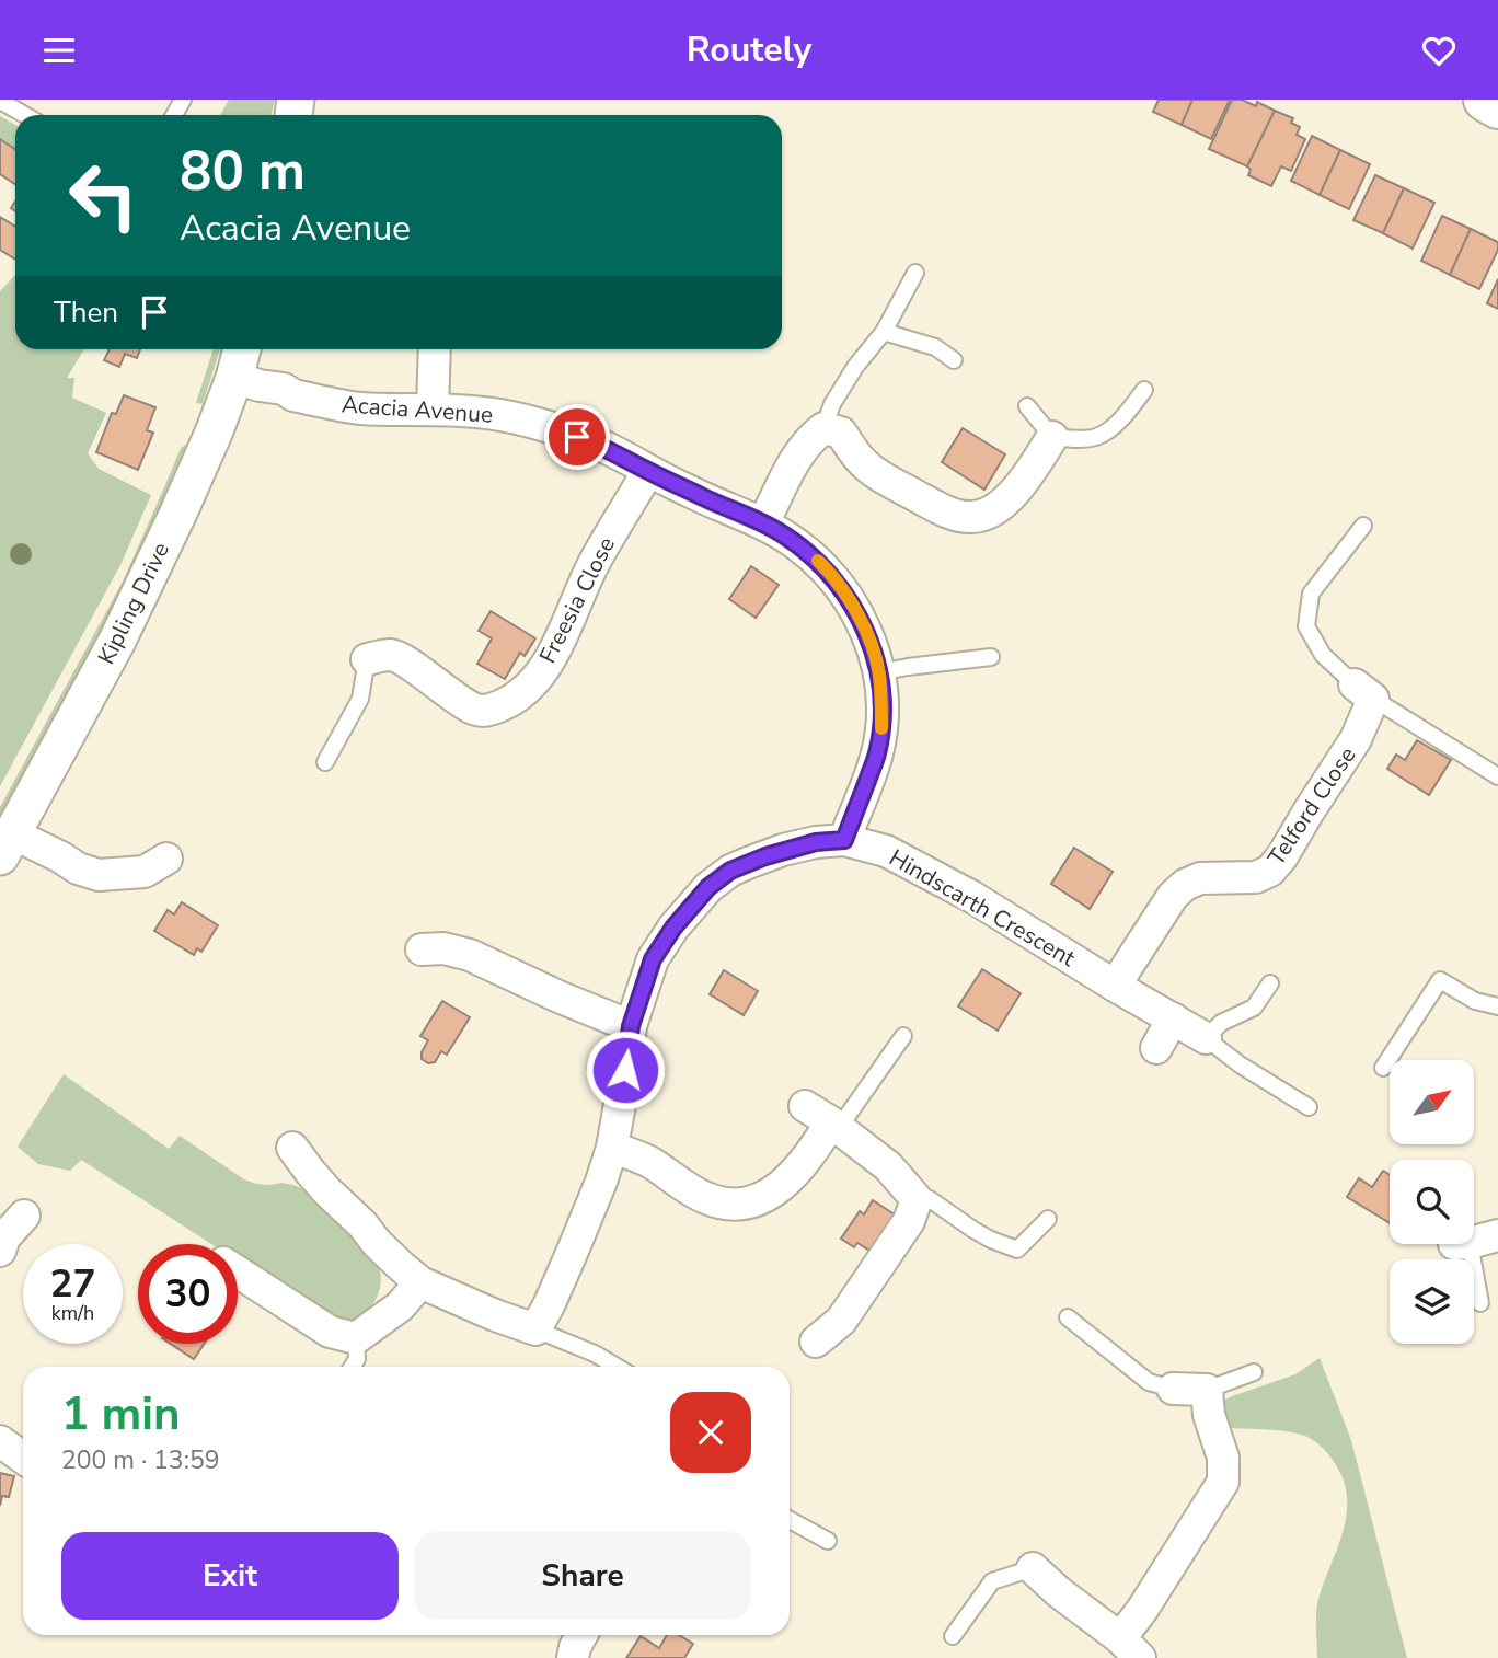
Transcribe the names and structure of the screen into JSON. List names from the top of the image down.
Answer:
{
  "streets": {
    "street": [
      "Acacia Avenue",
      "Freesia Close",
      "Kipling Drive",
      "Telford Close",
      "Hindscarth Crescent"
    ]
  },
  "crossings": [
    ["Acacia Avenue", "Freesia Close"],
    ["Acacia Avenue", "Kipling Drive"],
    ["Acacia Avenue", "Hindscarth Crescent"],
    ["Telford Close", "Hindscarth Crescent"]
  ],
  "north": "top right",
  "page": {
    "header": "Routely",
    "turn": ["80 m", "Acacia Avenue"],
    "then": "Then",
    "speed": "27 km/h",
    "limit": "30",
    "heading": ["1 min", "200 m · 13:59"],
    "buttons": ["Exit", "Share"]
  }
}
